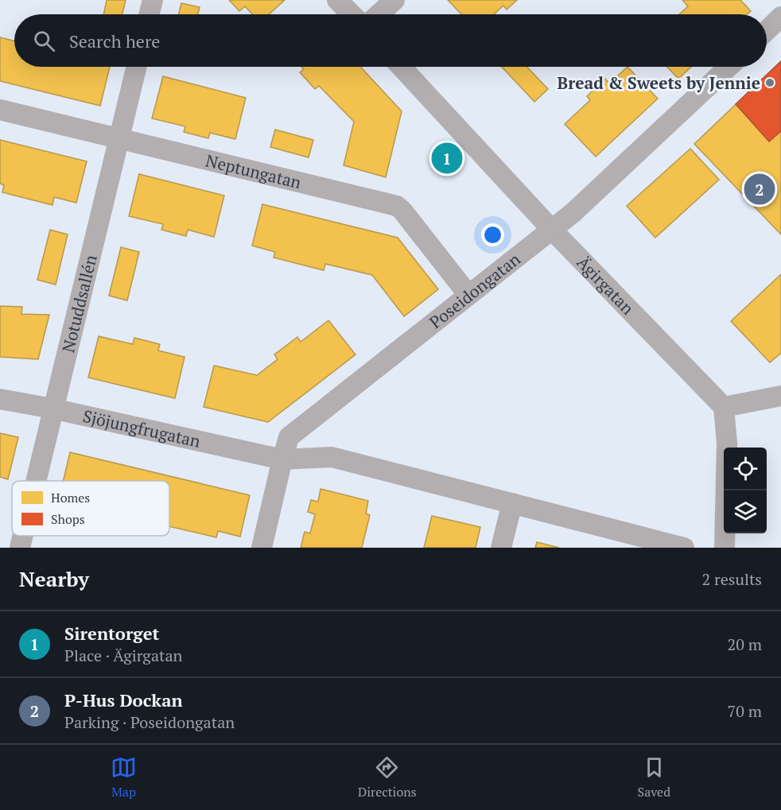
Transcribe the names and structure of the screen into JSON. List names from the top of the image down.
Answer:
{
  "streets": {
    "street": [
      "Neptungatan",
      "Ägirgatan",
      "Poseidongatan",
      "Notuddsallén",
      "Sjöjungfrugatan"
    ]
  },
  "crossings": [
    ["Neptungatan", "Poseidongatan"],
    ["Neptungatan", "Notuddsallén"],
    ["Ägirgatan", "Poseidongatan"],
    ["Poseidongatan", "Sjöjungfrugatan"],
    ["Notuddsallén", "Sjöjungfrugatan"]
  ],
  "places": ["Bread & Sweets by Jennie"],
  "legend": ["Homes", "Shops"],
  "page": {
    "search": "Search here",
    "pins": ["1", "2"],
    "heading": ["Nearby", "2 results"],
    "list": [
      {
        "mark": "1",
        "name": "Sirentorget",
        "note": "Place · Ägirgatan",
        "value": "20 m"
      },
      {
        "mark": "2",
        "name": "P-Hus Dockan",
        "note": "Parking · Poseidongatan",
        "value": "70 m"
      }
    ],
    "nav": ["Map", "Directions", "Saved"]
  }
}
